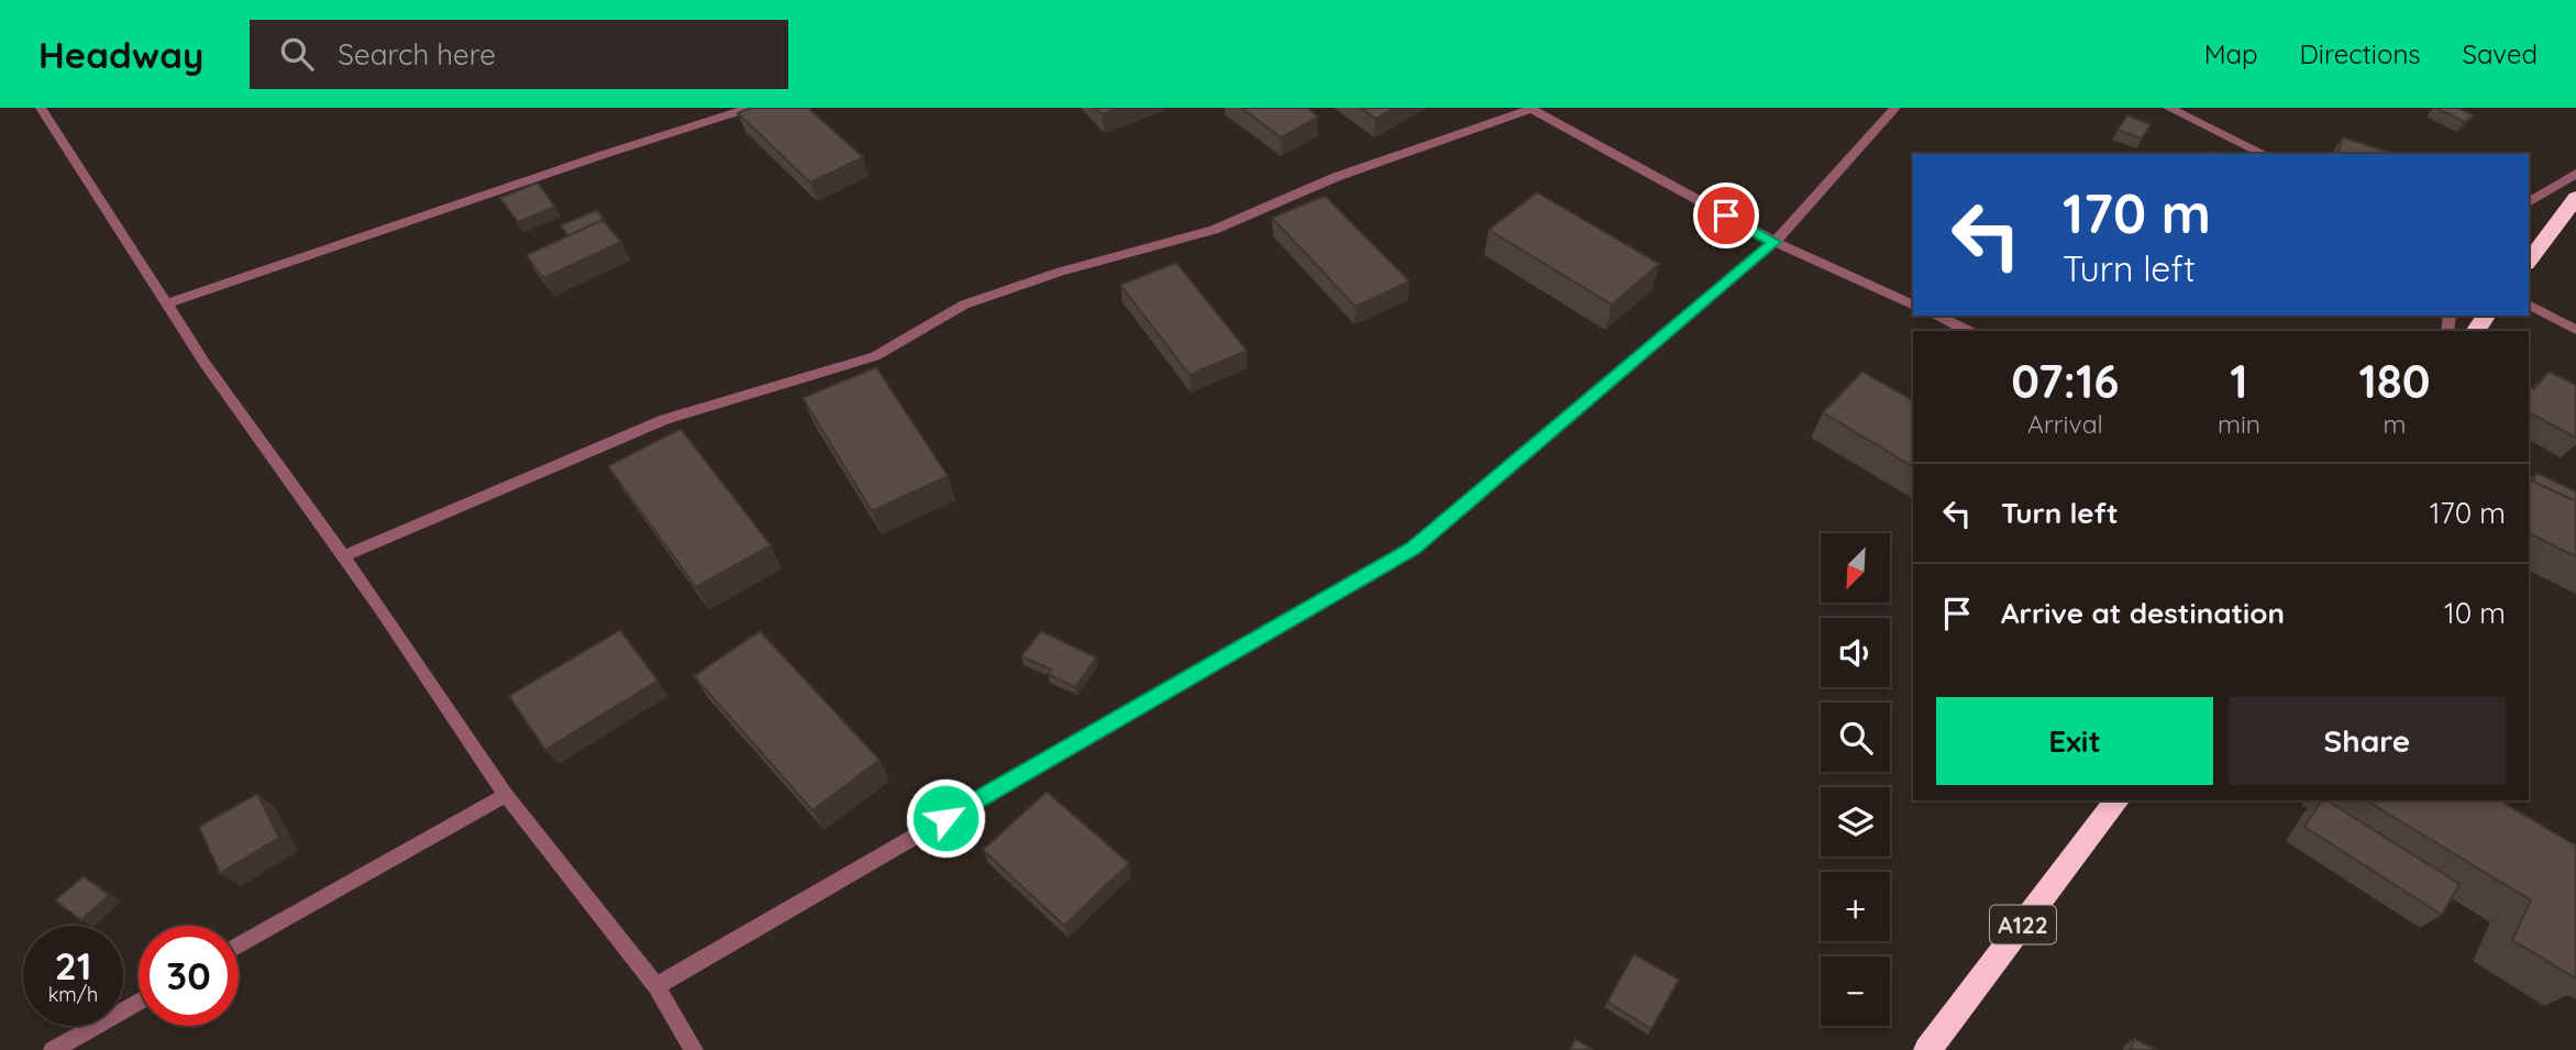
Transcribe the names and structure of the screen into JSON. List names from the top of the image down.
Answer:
{
  "streets": {
    "highway": ["A122"]
  },
  "north": "bottom left",
  "page": {
    "header": "Headway",
    "search": "Search here",
    "nav": ["Map", "Directions", "Saved"],
    "turn": ["170 m", "Turn left"],
    "eta": [
      "07:16",
      "Arrival",
      "1",
      "min",
      "180",
      "m"
    ],
    "list": [
      {
        "name": "Turn left",
        "value": "170 m"
      },
      {
        "name": "Arrive at destination",
        "value": "10 m"
      }
    ],
    "map_buttons": ["+", "−"],
    "buttons": ["Exit", "Share"],
    "speed": "21 km/h",
    "limit": "30"
  }
}
